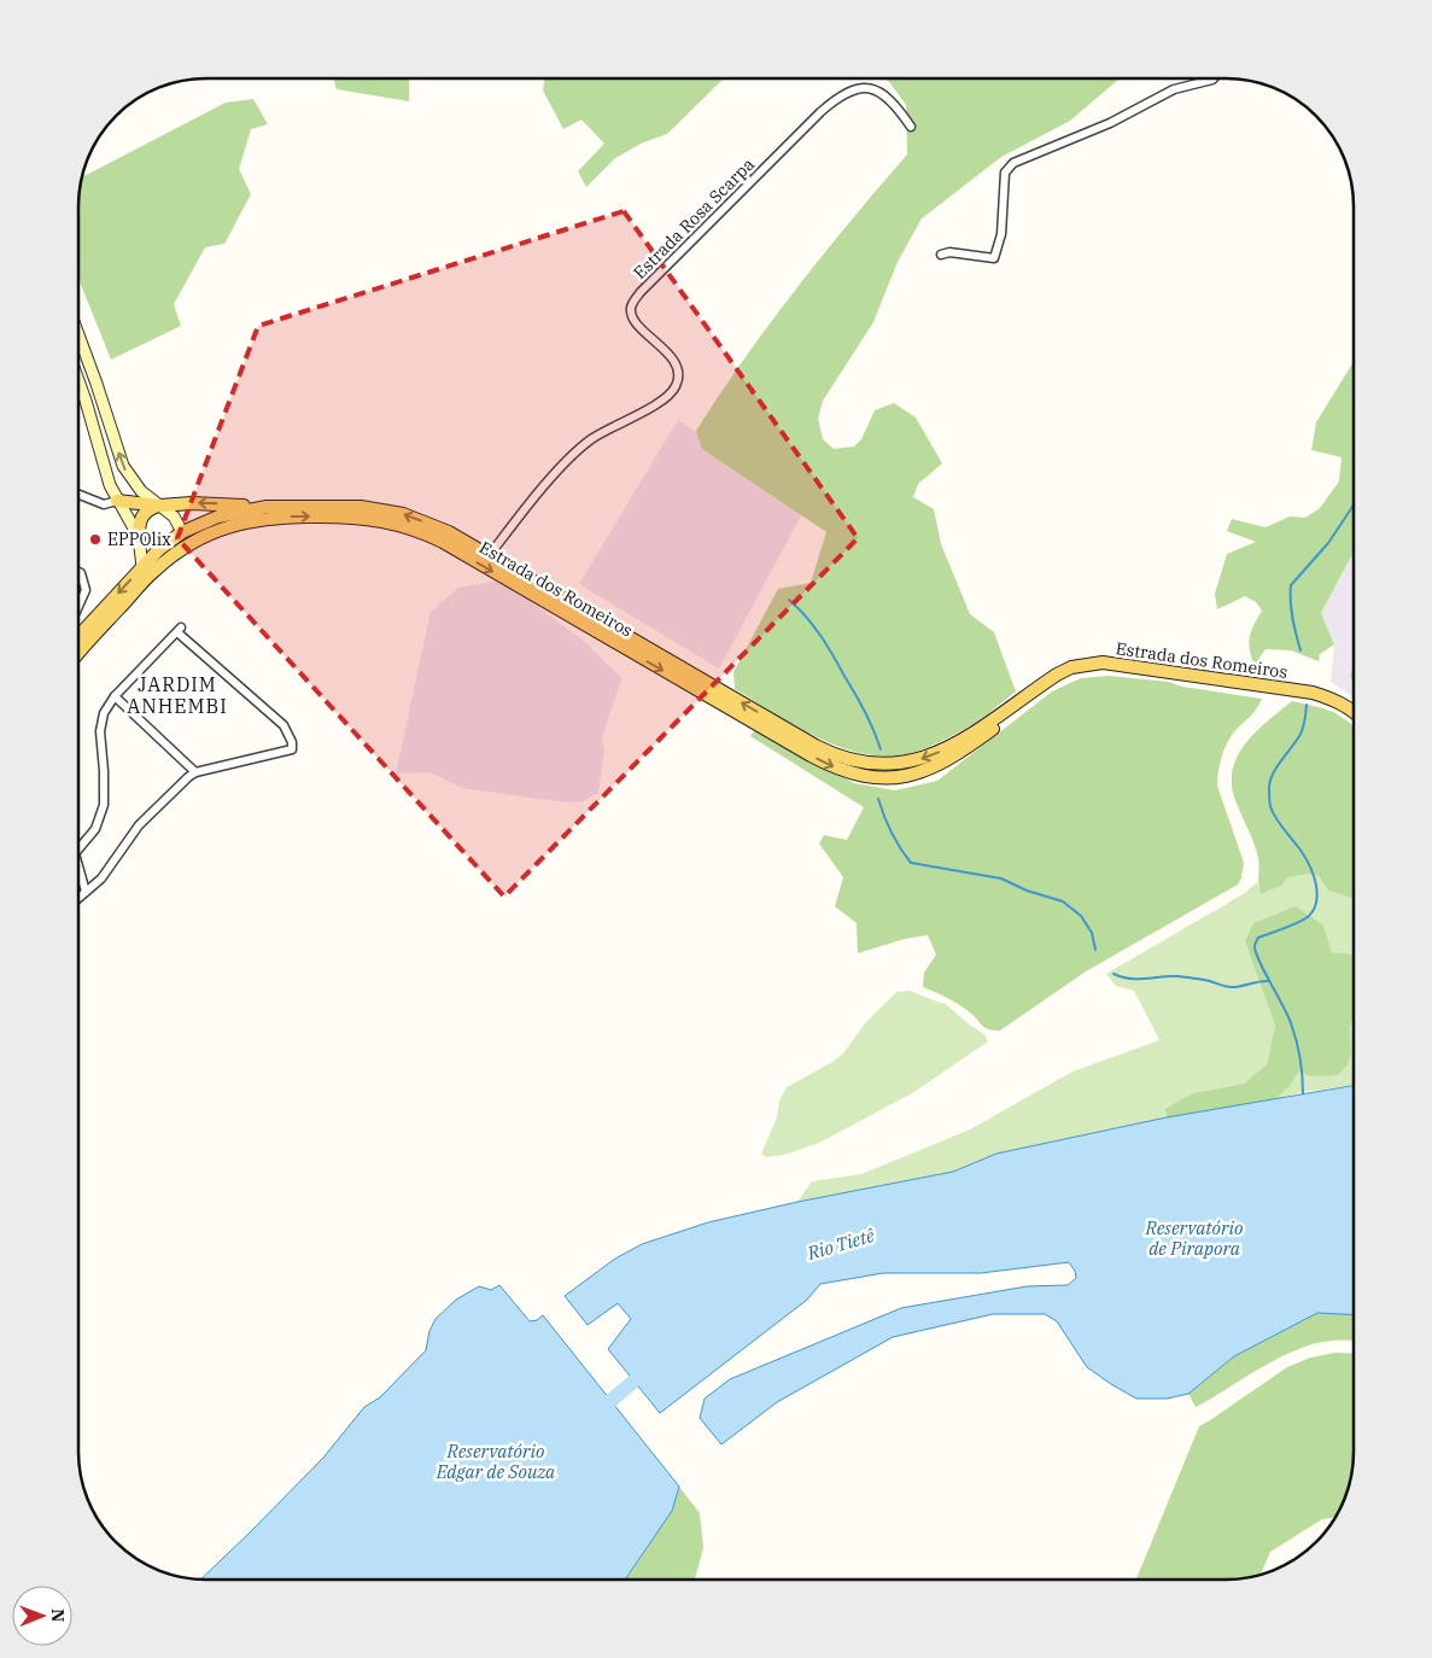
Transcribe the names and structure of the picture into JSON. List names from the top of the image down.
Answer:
{
  "streets": {
    "main road": ["Estrada dos Romeiros"],
    "street": ["Estrada Rosa Scarpa"]
  },
  "crossings": [
    ["Estrada Rosa Scarpa", "Estrada dos Romeiros"]
  ],
  "districts": ["JARDIM ANHEMBI"],
  "water": ["Reservatório de Pirapora", "Rio Tietê", "Reservatório Edgar de Souza"],
  "places": ["EPPOlix"],
  "north": "right"
}
